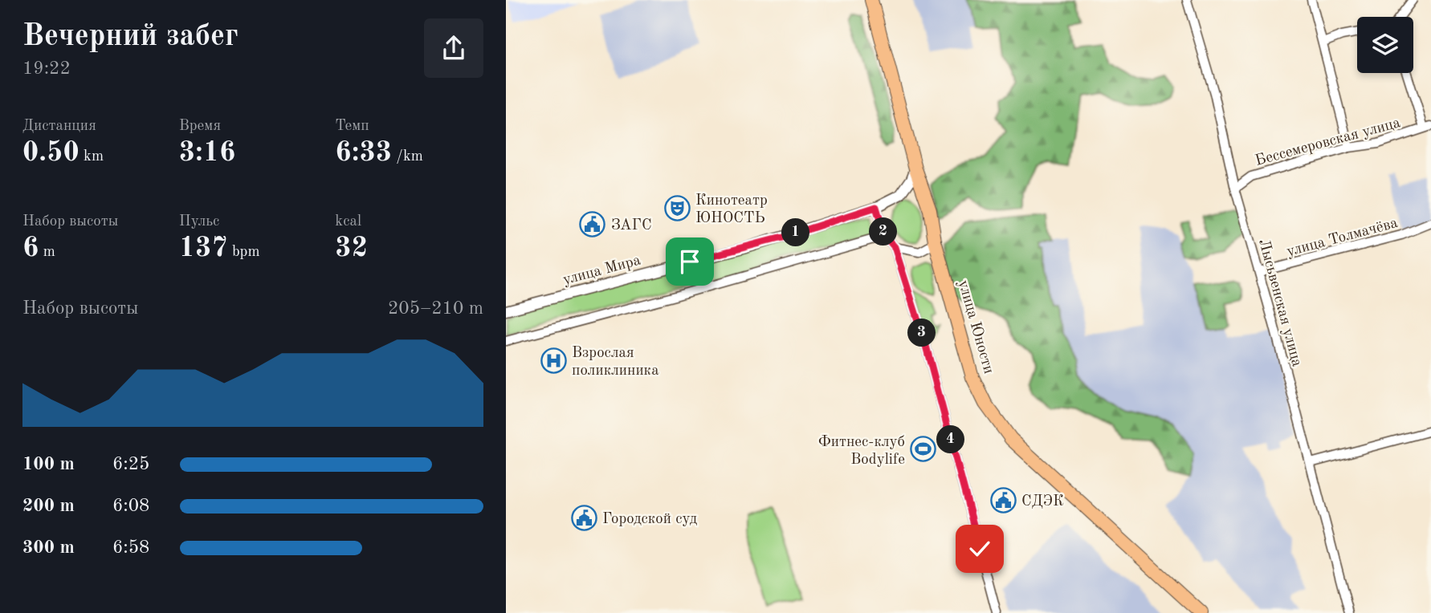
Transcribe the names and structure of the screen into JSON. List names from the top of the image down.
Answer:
{
  "streets": {
    "main road": ["улица Юности"],
    "street": [
      "Бессемеровская улица",
      "улица Толмачёва",
      "улица Мира",
      "Лысьвенская улица"
    ]
  },
  "crossings": [
    ["Бессемеровская улица", "Лысьвенская улица"],
    ["улица Толмачёва", "Лысьвенская улица"],
    ["улица Мира", "улица Юности"]
  ],
  "places": {
    "theatre": ["Кинотеатр ЮНОСТЬ"],
    "public building": ["ЗАГС", "СДЭК", "Городской суд"],
    "hospital": ["Взрослая поликлиника"],
    "sports": ["Фитнес-клуб Bodylife"]
  },
  "page": {
    "heading": ["Вечерний забег", "19:22"],
    "stats": [
      ["Дистанция", "0.50 km"],
      ["Время", "3:16"],
      ["Темп", "6:33 /km"],
      ["Набор высоты", "6 m"],
      ["Пульс", "137 bpm"],
      ["kcal", "32"]
    ],
    "pins": [
      "2",
      "1",
      "3",
      "4"
    ],
    "chart": ["Набор высоты", "205–210 m"],
    "list": [
      {
        "name": "100 m",
        "note": "6:25"
      },
      {
        "name": "200 m",
        "note": "6:08"
      },
      {
        "name": "300 m",
        "note": "6:58"
      }
    ]
  }
}
